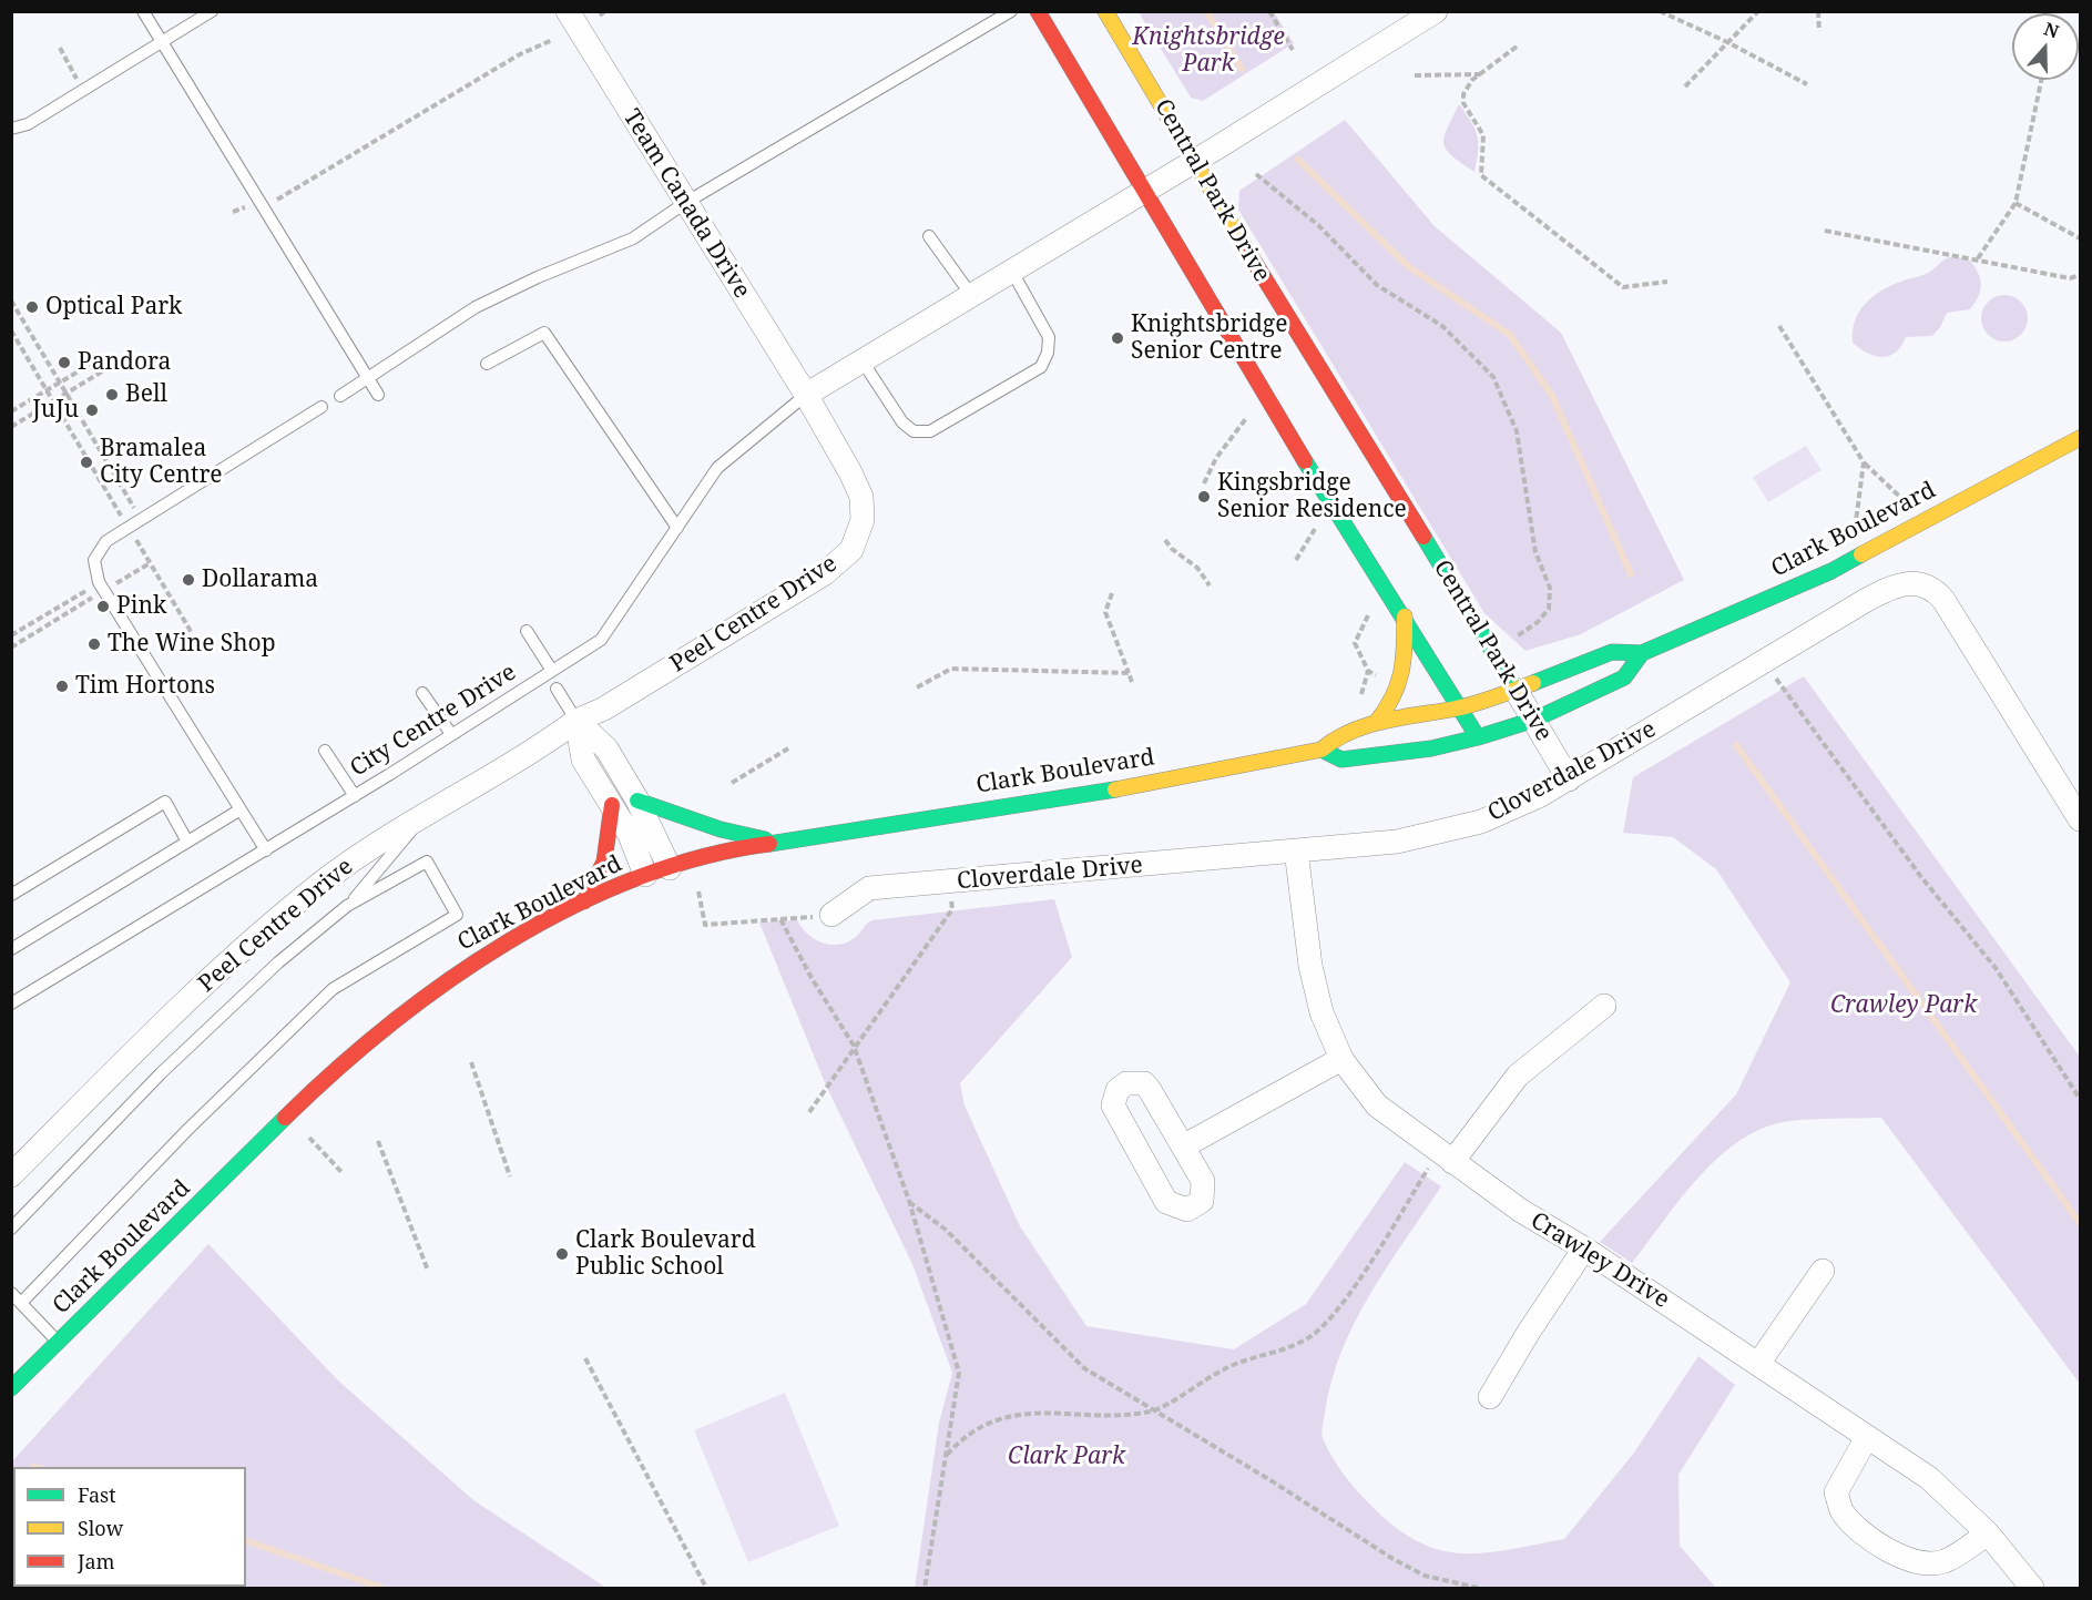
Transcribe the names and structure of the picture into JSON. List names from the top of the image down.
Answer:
{
  "streets": {
    "street": [
      "Central Park Drive",
      "Team Canada Drive",
      "Clark Boulevard",
      "Peel Centre Drive",
      "Cloverdale Drive",
      "Crawley Drive"
    ],
    "lane": ["City Centre Drive"]
  },
  "crossings": [
    ["Central Park Drive", "Clark Boulevard"],
    ["Central Park Drive", "Cloverdale Drive"],
    ["Team Canada Drive", "Peel Centre Drive"],
    ["Team Canada Drive", "City Centre Drive"],
    ["Peel Centre Drive", "City Centre Drive"],
    ["Cloverdale Drive", "Crawley Drive"]
  ],
  "parks": ["Knightsbridge Park", "Crawley Park", "Clark Park"],
  "places": [
    "Optical Park",
    "Knightsbridge Senior Centre",
    "Pandora",
    "Bell",
    "JuJu",
    "Bramalea City Centre",
    "Kingsbridge Senior Residence",
    "Dollarama",
    "Pink",
    "The Wine Shop",
    "Tim Hortons",
    "Clark Boulevard Public School"
  ],
  "legend": ["Fast", "Slow", "Jam"],
  "north": "top"
}
